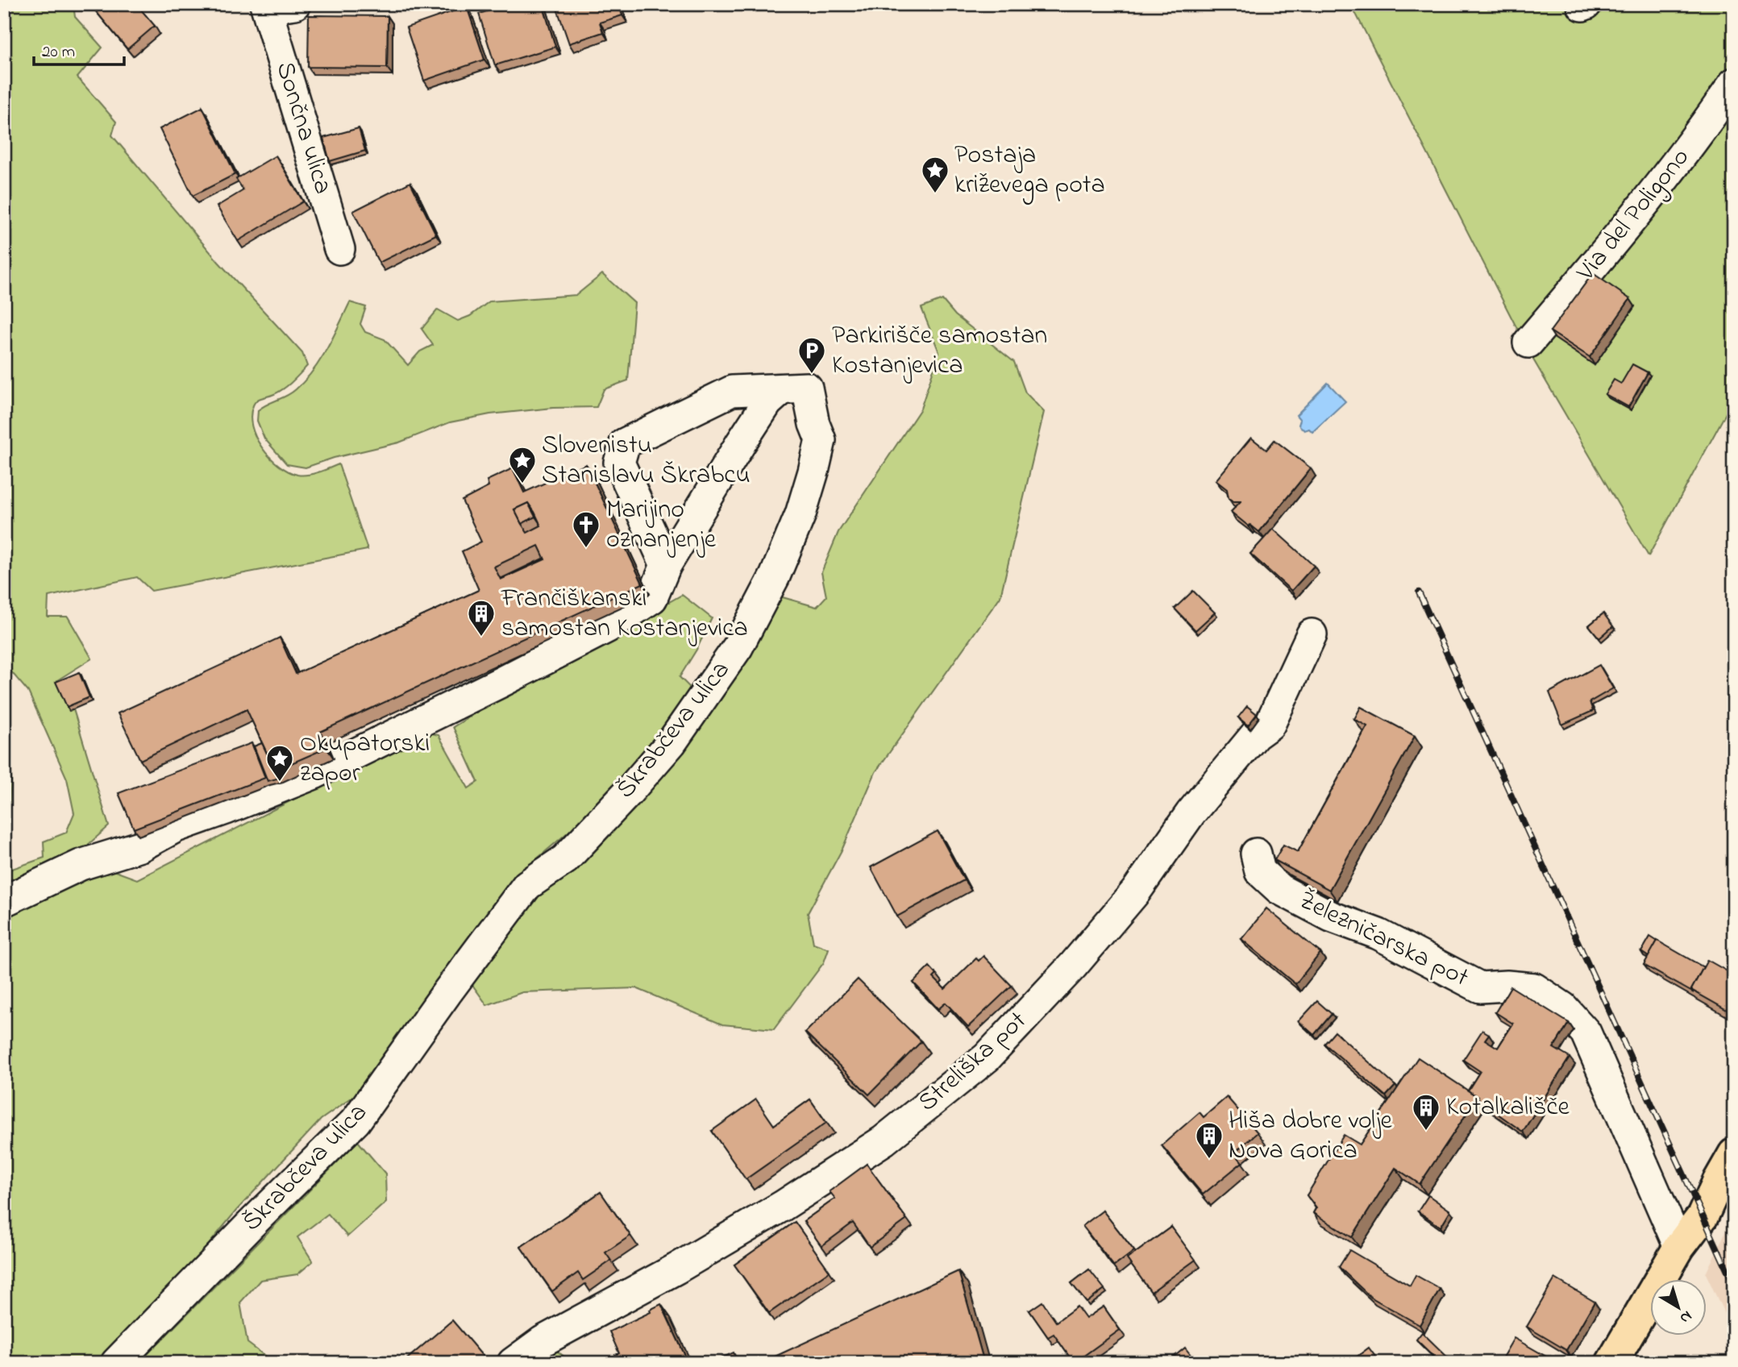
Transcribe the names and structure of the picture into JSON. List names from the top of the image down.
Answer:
{
  "streets": {
    "street": [
      "Sončna ulica",
      "Via del Poligono",
      "Škrabčeva ulica",
      "Železničarska pot",
      "Streliška pot"
    ]
  },
  "places": {
    "place": ["Postaja križevega pota", "Slovenistu Stanislavu Škrabcu", "Okupatorski zapor"],
    "parking": ["Parkirišče samostan Kostanjevica"],
    "church": ["Marijino oznanjenje"],
    "building": ["Frančiškanski samostan Kostanjevica", "Kotalkališče", "Hiša dobre volje Nova Gorica"]
  },
  "scale_bar": "20 m",
  "north": "bottom right"
}
